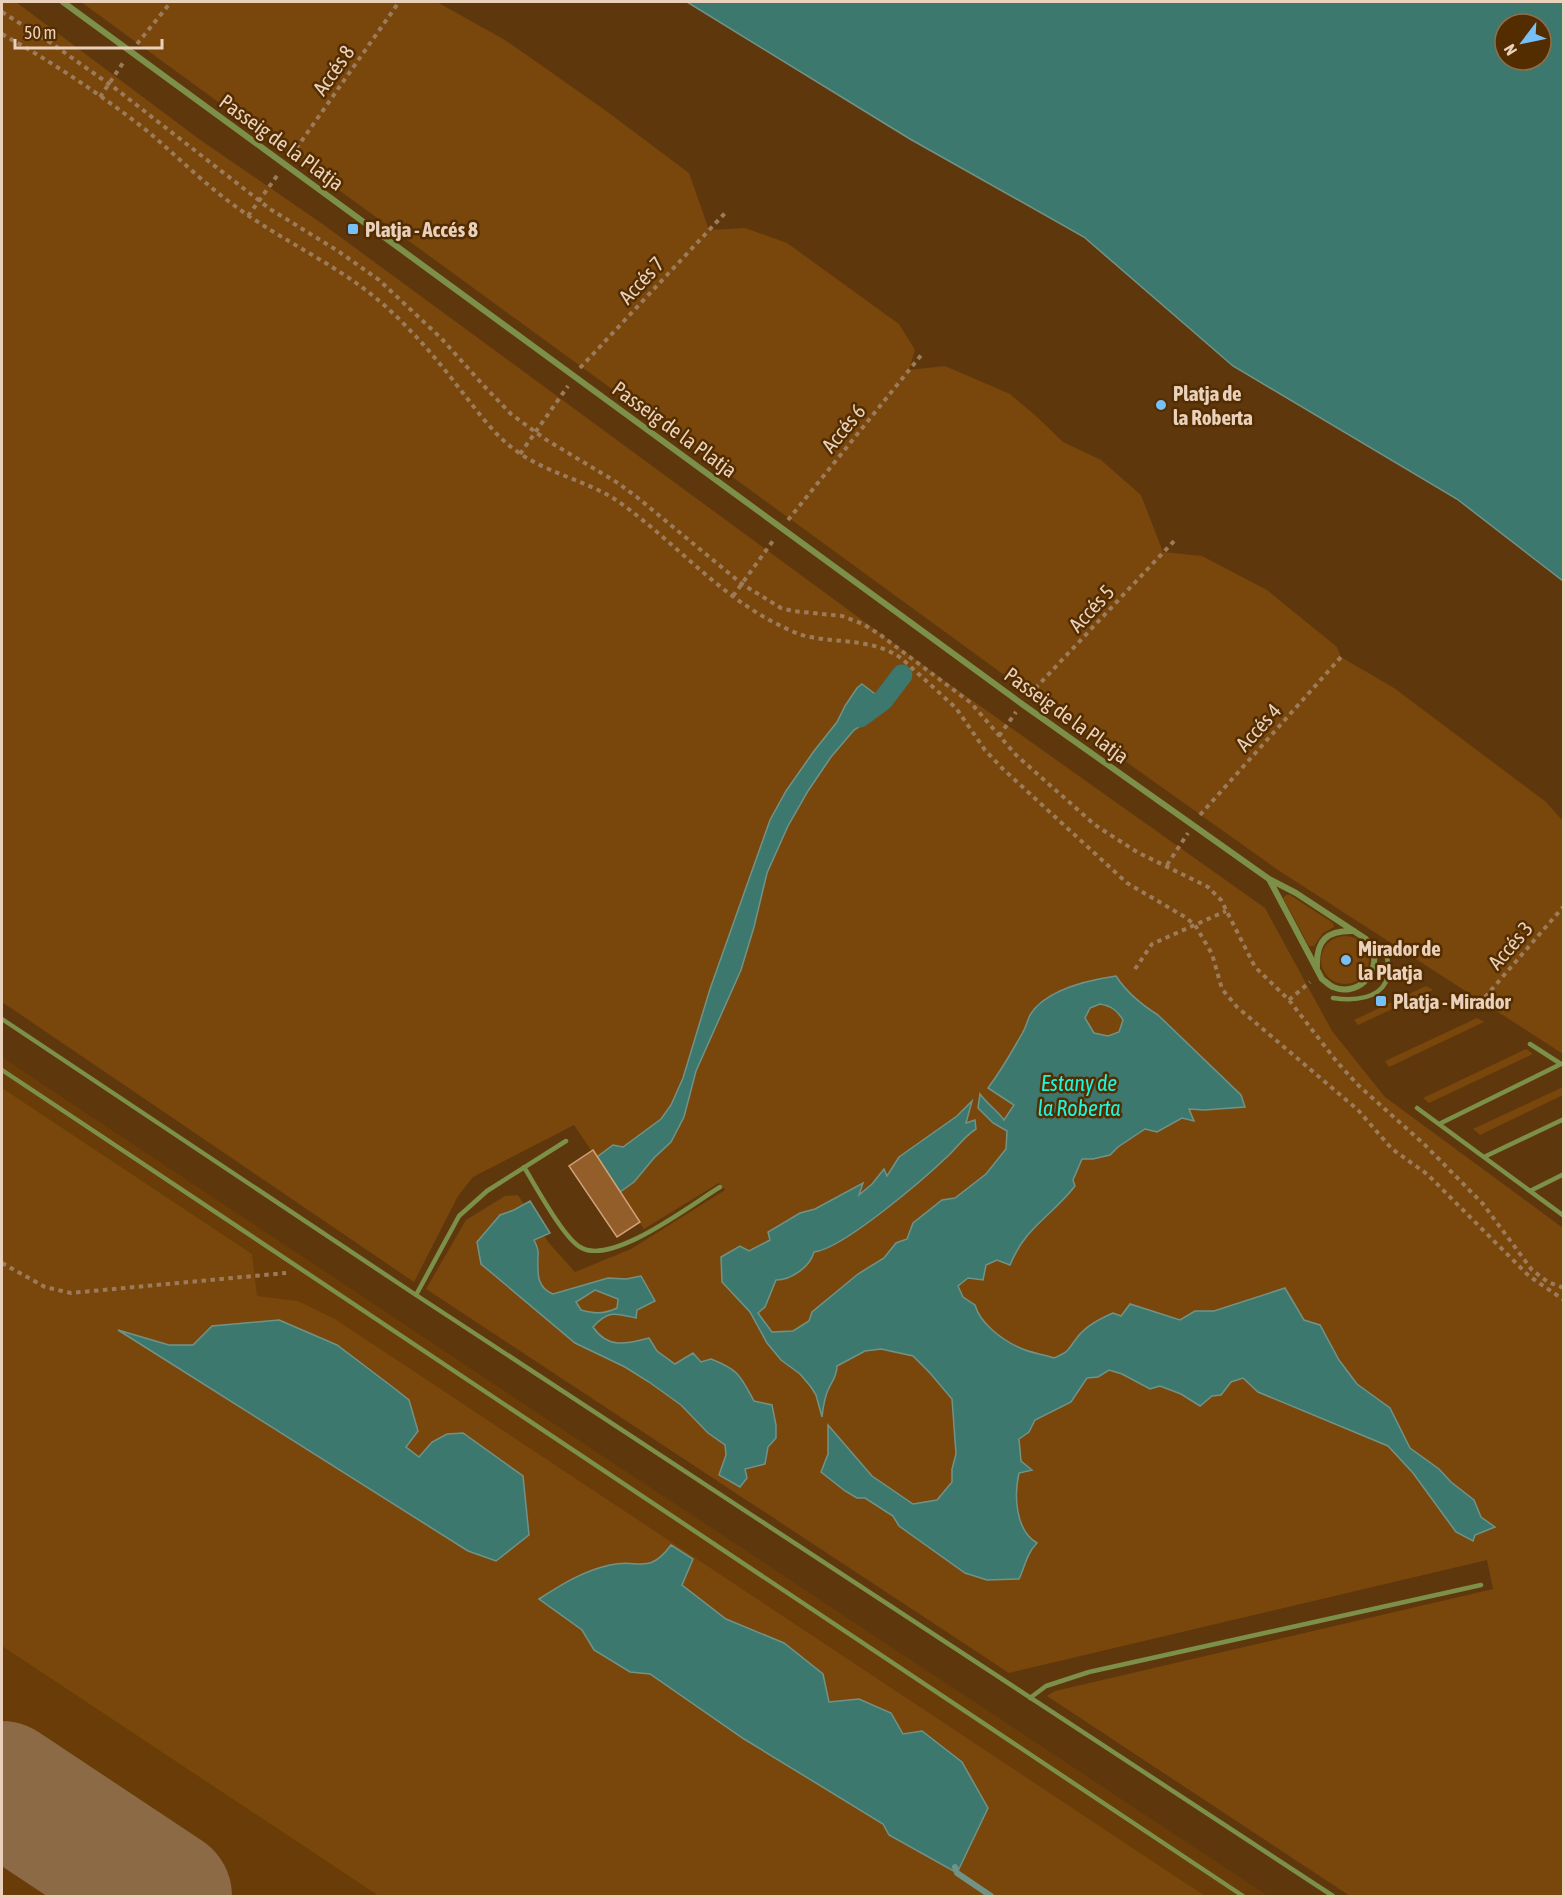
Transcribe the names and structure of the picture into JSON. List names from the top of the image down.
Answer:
{
  "streets": {
    "street": ["Passeig de la Platja"],
    "path": [
      "Accés 8",
      "Accés 7",
      "Accés 6",
      "Accés 5",
      "Accés 4",
      "Accés 3"
    ]
  },
  "water": ["Estany de la Roberta"],
  "places": {
    "transit": ["Platja - Accés 8", "Platja - Mirador"],
    "other": ["Platja de la Roberta", "Mirador de la Platja"]
  },
  "scale_bar": "50 m",
  "north": "bottom left"
}
